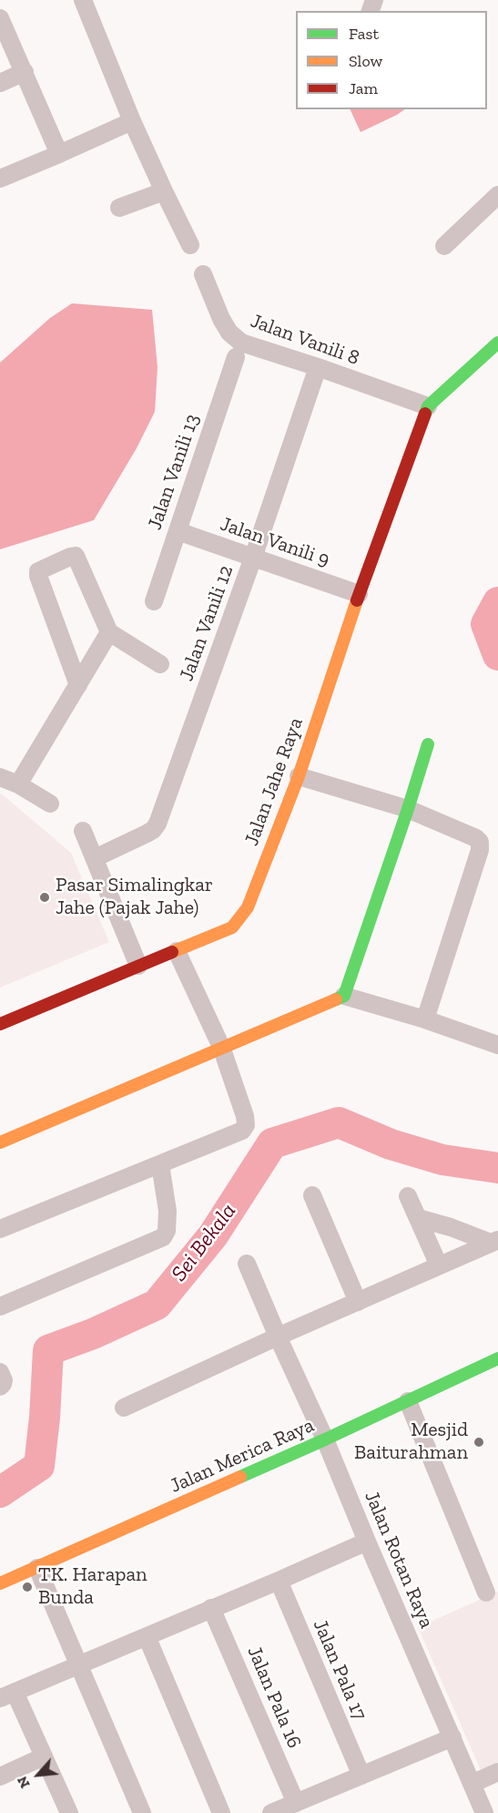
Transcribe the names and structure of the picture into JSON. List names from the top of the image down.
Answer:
{
  "streets": {
    "street": [
      "Jalan Vanili 8",
      "Jalan Vanili 13",
      "Jalan Vanili 9",
      "Jalan Vanili 12",
      "Jalan Jahe Raya",
      "Jalan Merica Raya",
      "Jalan Rotan Raya",
      "Jalan Pala 17",
      "Jalan Pala 16"
    ]
  },
  "crossings": [
    ["Jalan Vanili 8", "Jalan Vanili 12"],
    ["Jalan Vanili 8", "Jalan Jahe Raya"],
    ["Jalan Vanili 13", "Jalan Vanili 9"],
    ["Jalan Vanili 9", "Jalan Vanili 12"],
    ["Jalan Vanili 9", "Jalan Jahe Raya"],
    ["Jalan Merica Raya", "Jalan Rotan Raya"]
  ],
  "water": ["Sei Bekala"],
  "places": ["Pasar Simalingkar Jahe (Pajak Jahe)", "Mesjid Baiturahman", "TK. Harapan Bunda"],
  "legend": ["Fast", "Slow", "Jam"],
  "north": "bottom left"
}
